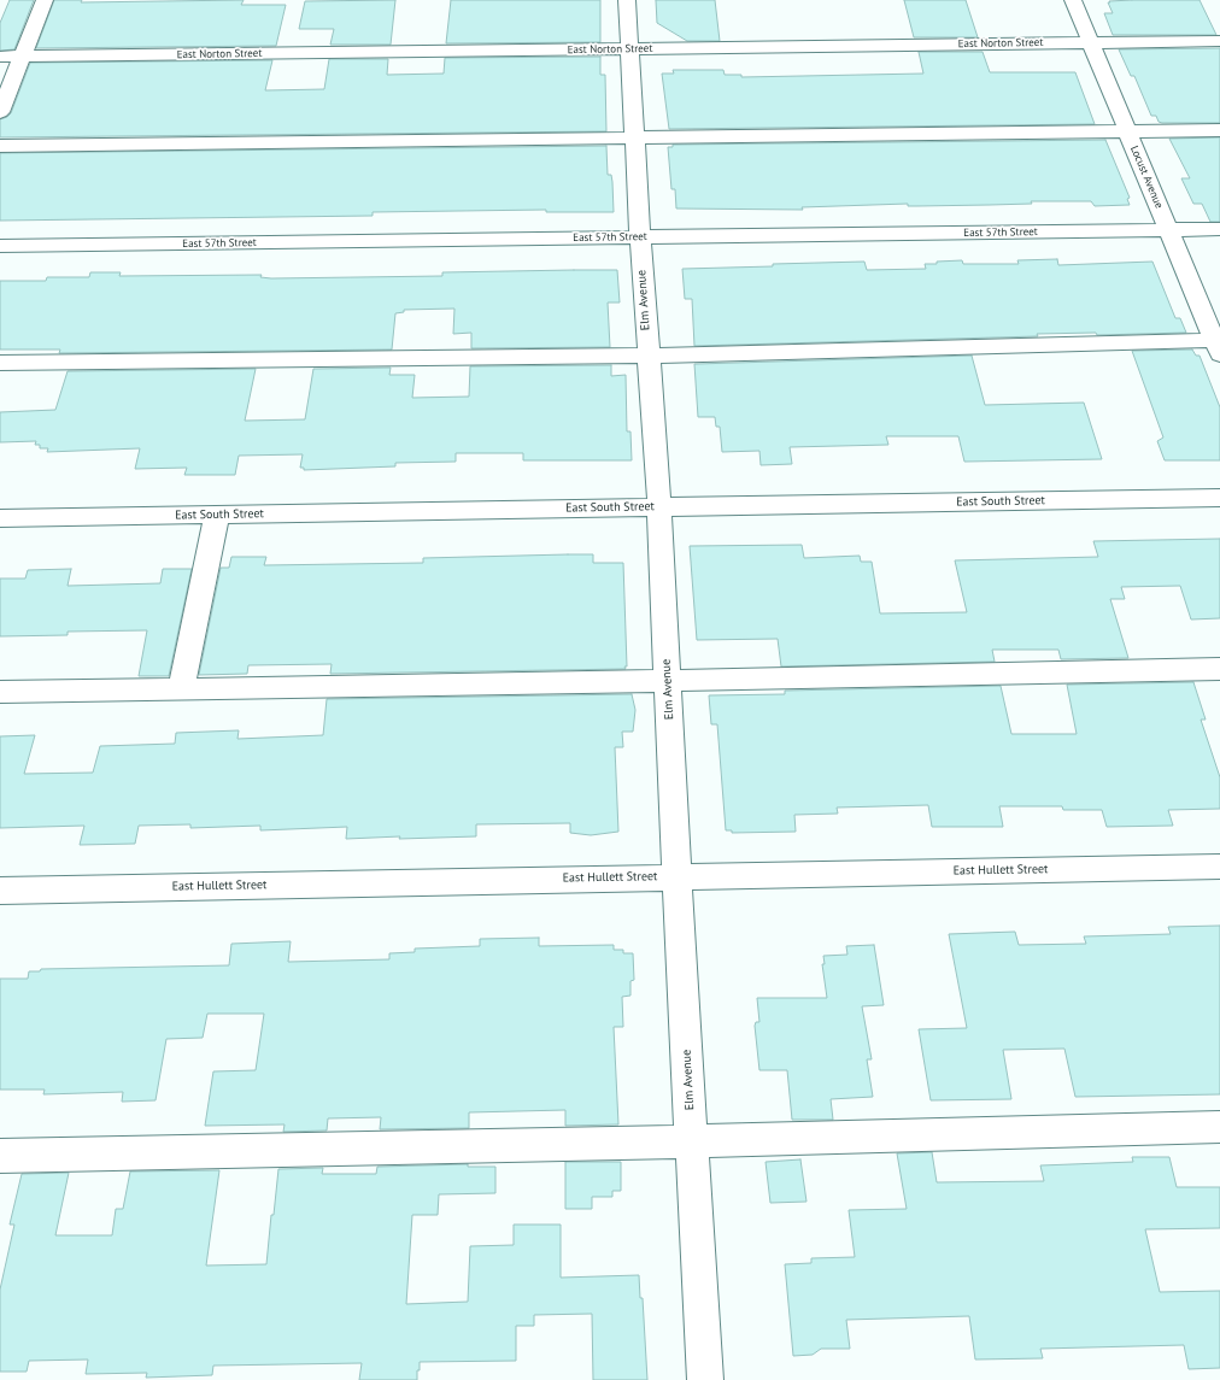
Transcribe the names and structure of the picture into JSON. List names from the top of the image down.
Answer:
{
  "streets": {
    "street": [
      "East Norton Street",
      "Locust Avenue",
      "East 57th Street",
      "Elm Avenue",
      "East South Street",
      "East Hullett Street"
    ]
  },
  "crossings": [
    ["East Norton Street", "Locust Avenue"],
    ["East Norton Street", "Elm Avenue"],
    ["Locust Avenue", "East 57th Street"],
    ["East 57th Street", "Elm Avenue"],
    ["Elm Avenue", "East South Street"],
    ["Elm Avenue", "East Hullett Street"]
  ]
}
